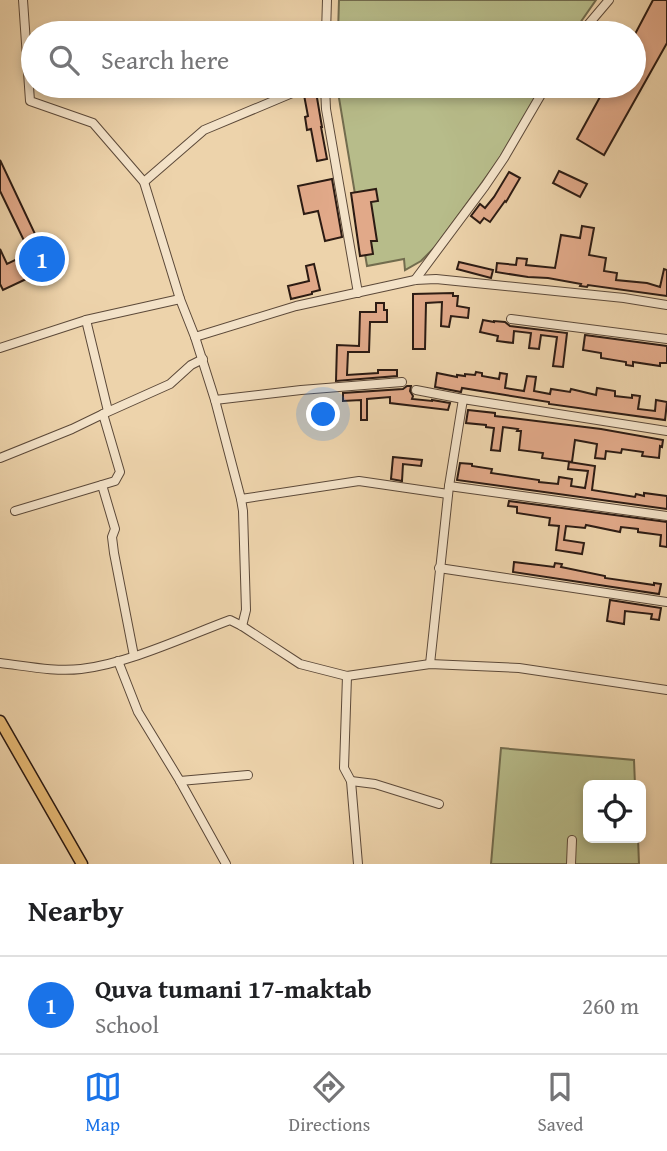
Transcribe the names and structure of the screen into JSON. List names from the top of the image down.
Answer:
{
  "page": {
    "search": "Search here",
    "pins": "1",
    "heading": "Nearby",
    "list": [
      {
        "mark": "1",
        "name": "Quva tumani 17-maktab",
        "note": "School",
        "value": "260 m"
      }
    ],
    "nav": ["Map", "Directions", "Saved"]
  }
}
